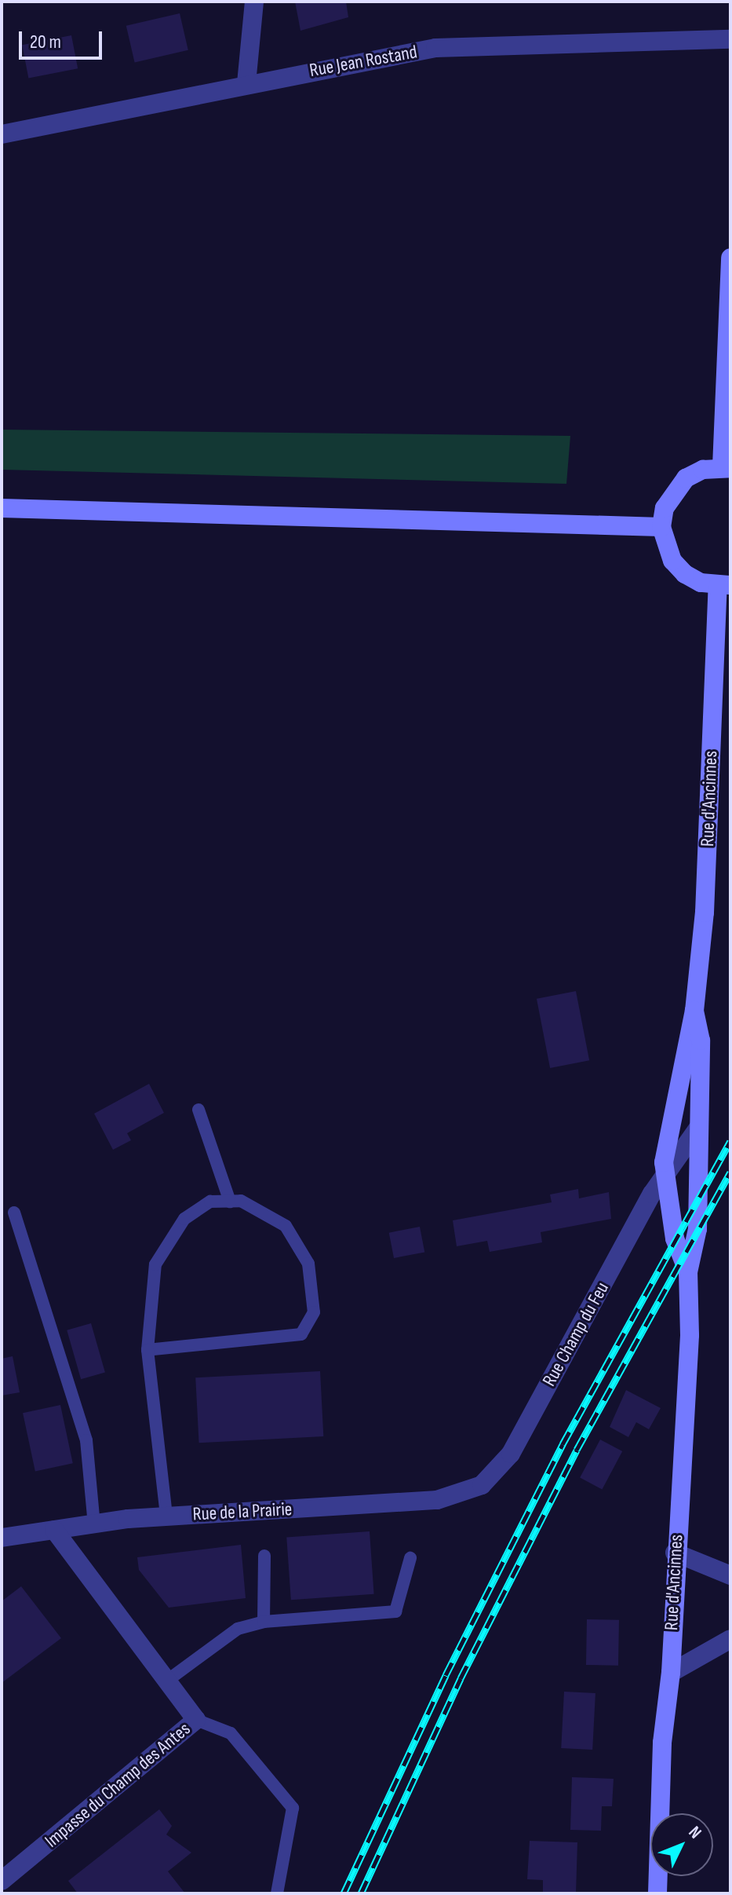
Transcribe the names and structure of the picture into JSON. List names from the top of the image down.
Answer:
{
  "streets": {
    "main road": ["Rue d'Ancinnes"],
    "street": [
      "Rue Jean Rostand",
      "Rue Champ du Feu",
      "Rue de la Prairie",
      "Impasse du Champ des Antes"
    ]
  },
  "crossings": [
    ["Rue d'Ancinnes", "Rue Champ du Feu"],
    ["Rue Champ du Feu", "Rue de la Prairie"],
    ["Rue de la Prairie", "Impasse du Champ des Antes"]
  ],
  "scale_bar": "20 m",
  "north": "top right"
}
